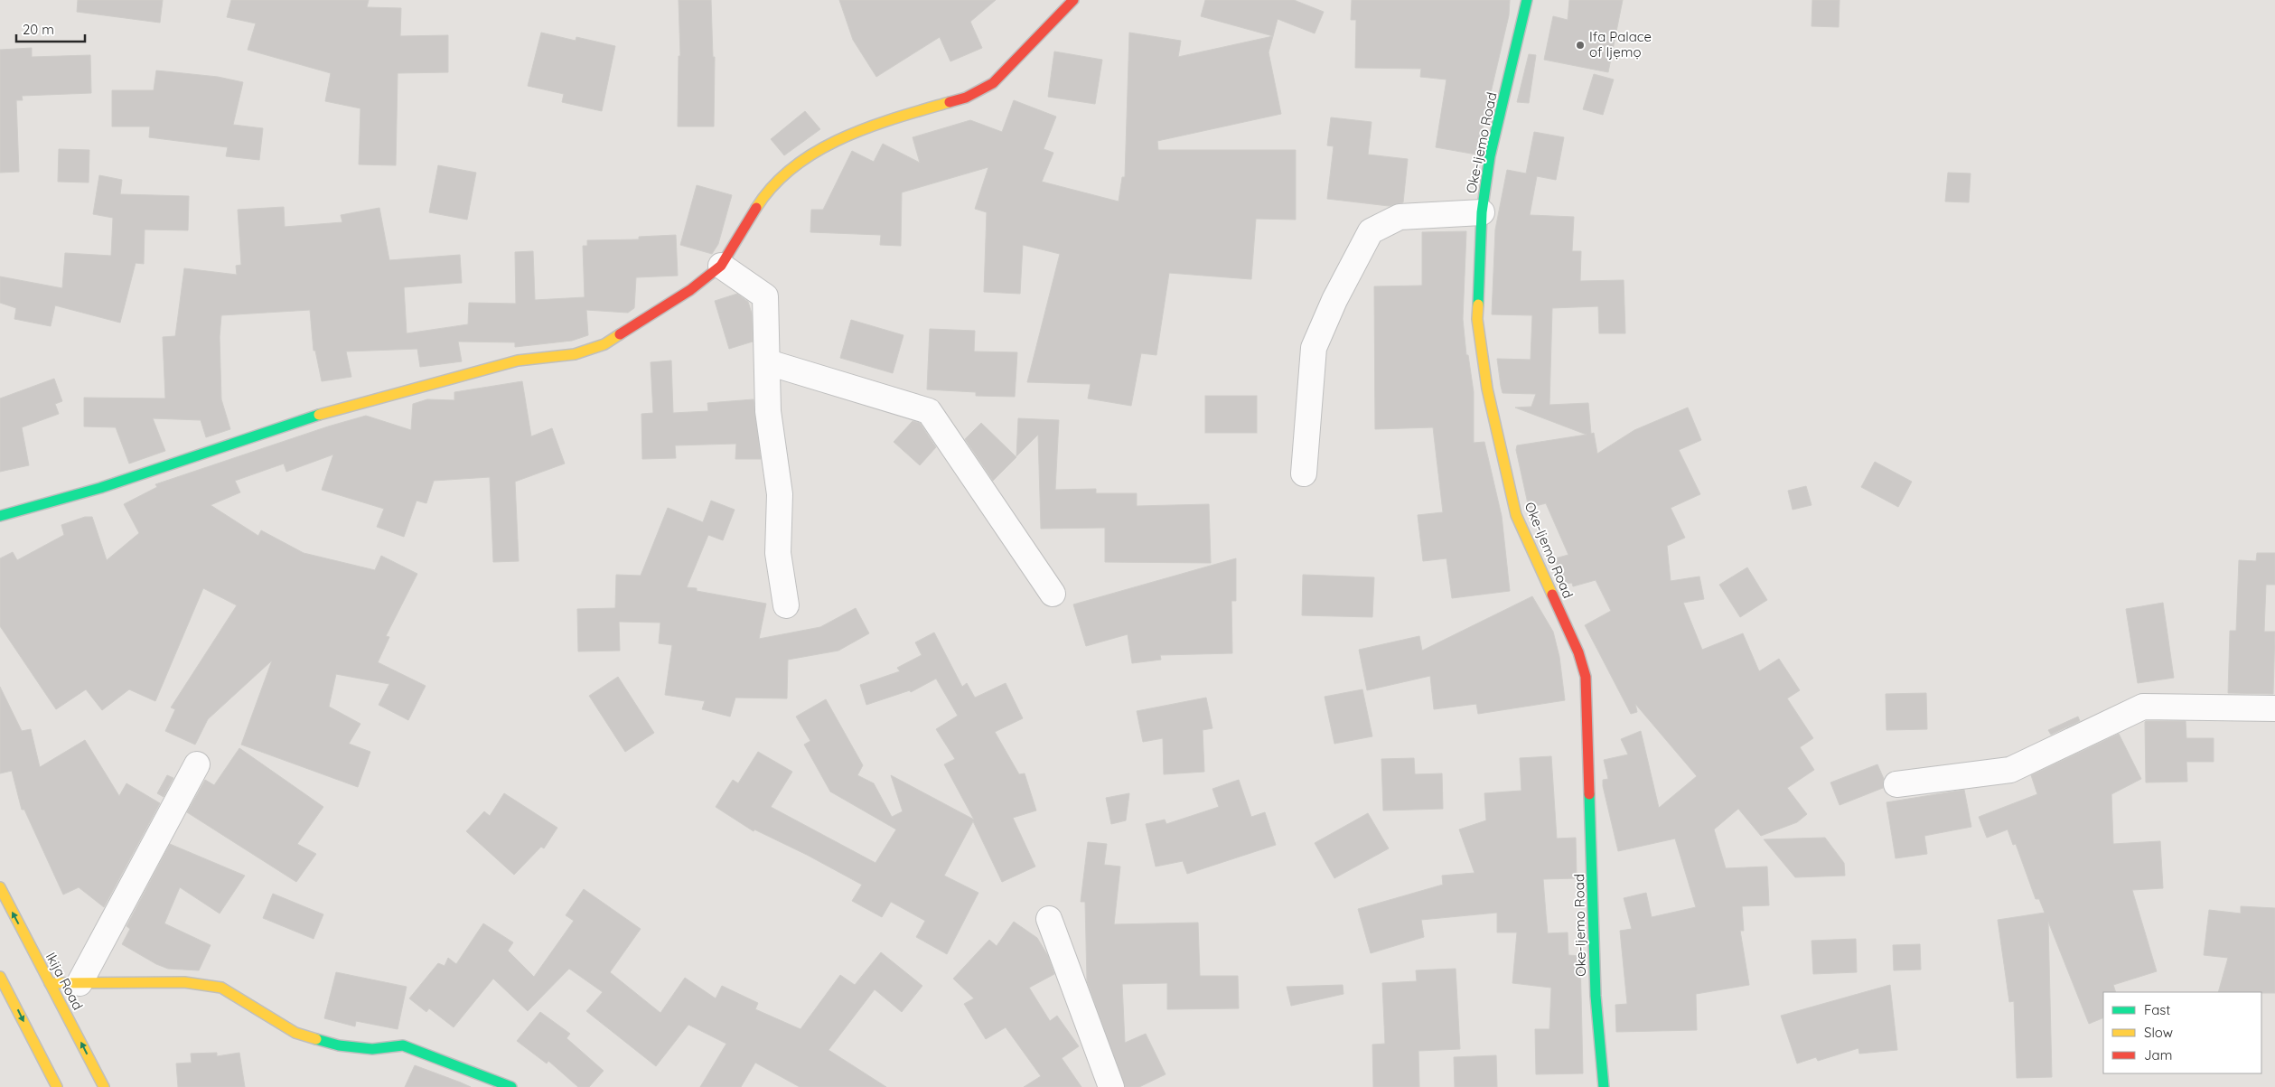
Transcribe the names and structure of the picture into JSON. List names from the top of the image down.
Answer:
{
  "streets": {
    "street": ["Oke-Ijemo Road", "Ikija Road"]
  },
  "places": ["Ifa Palace of Ijẹmọ"],
  "legend": ["Fast", "Slow", "Jam"],
  "scale_bar": "20 m"
}
